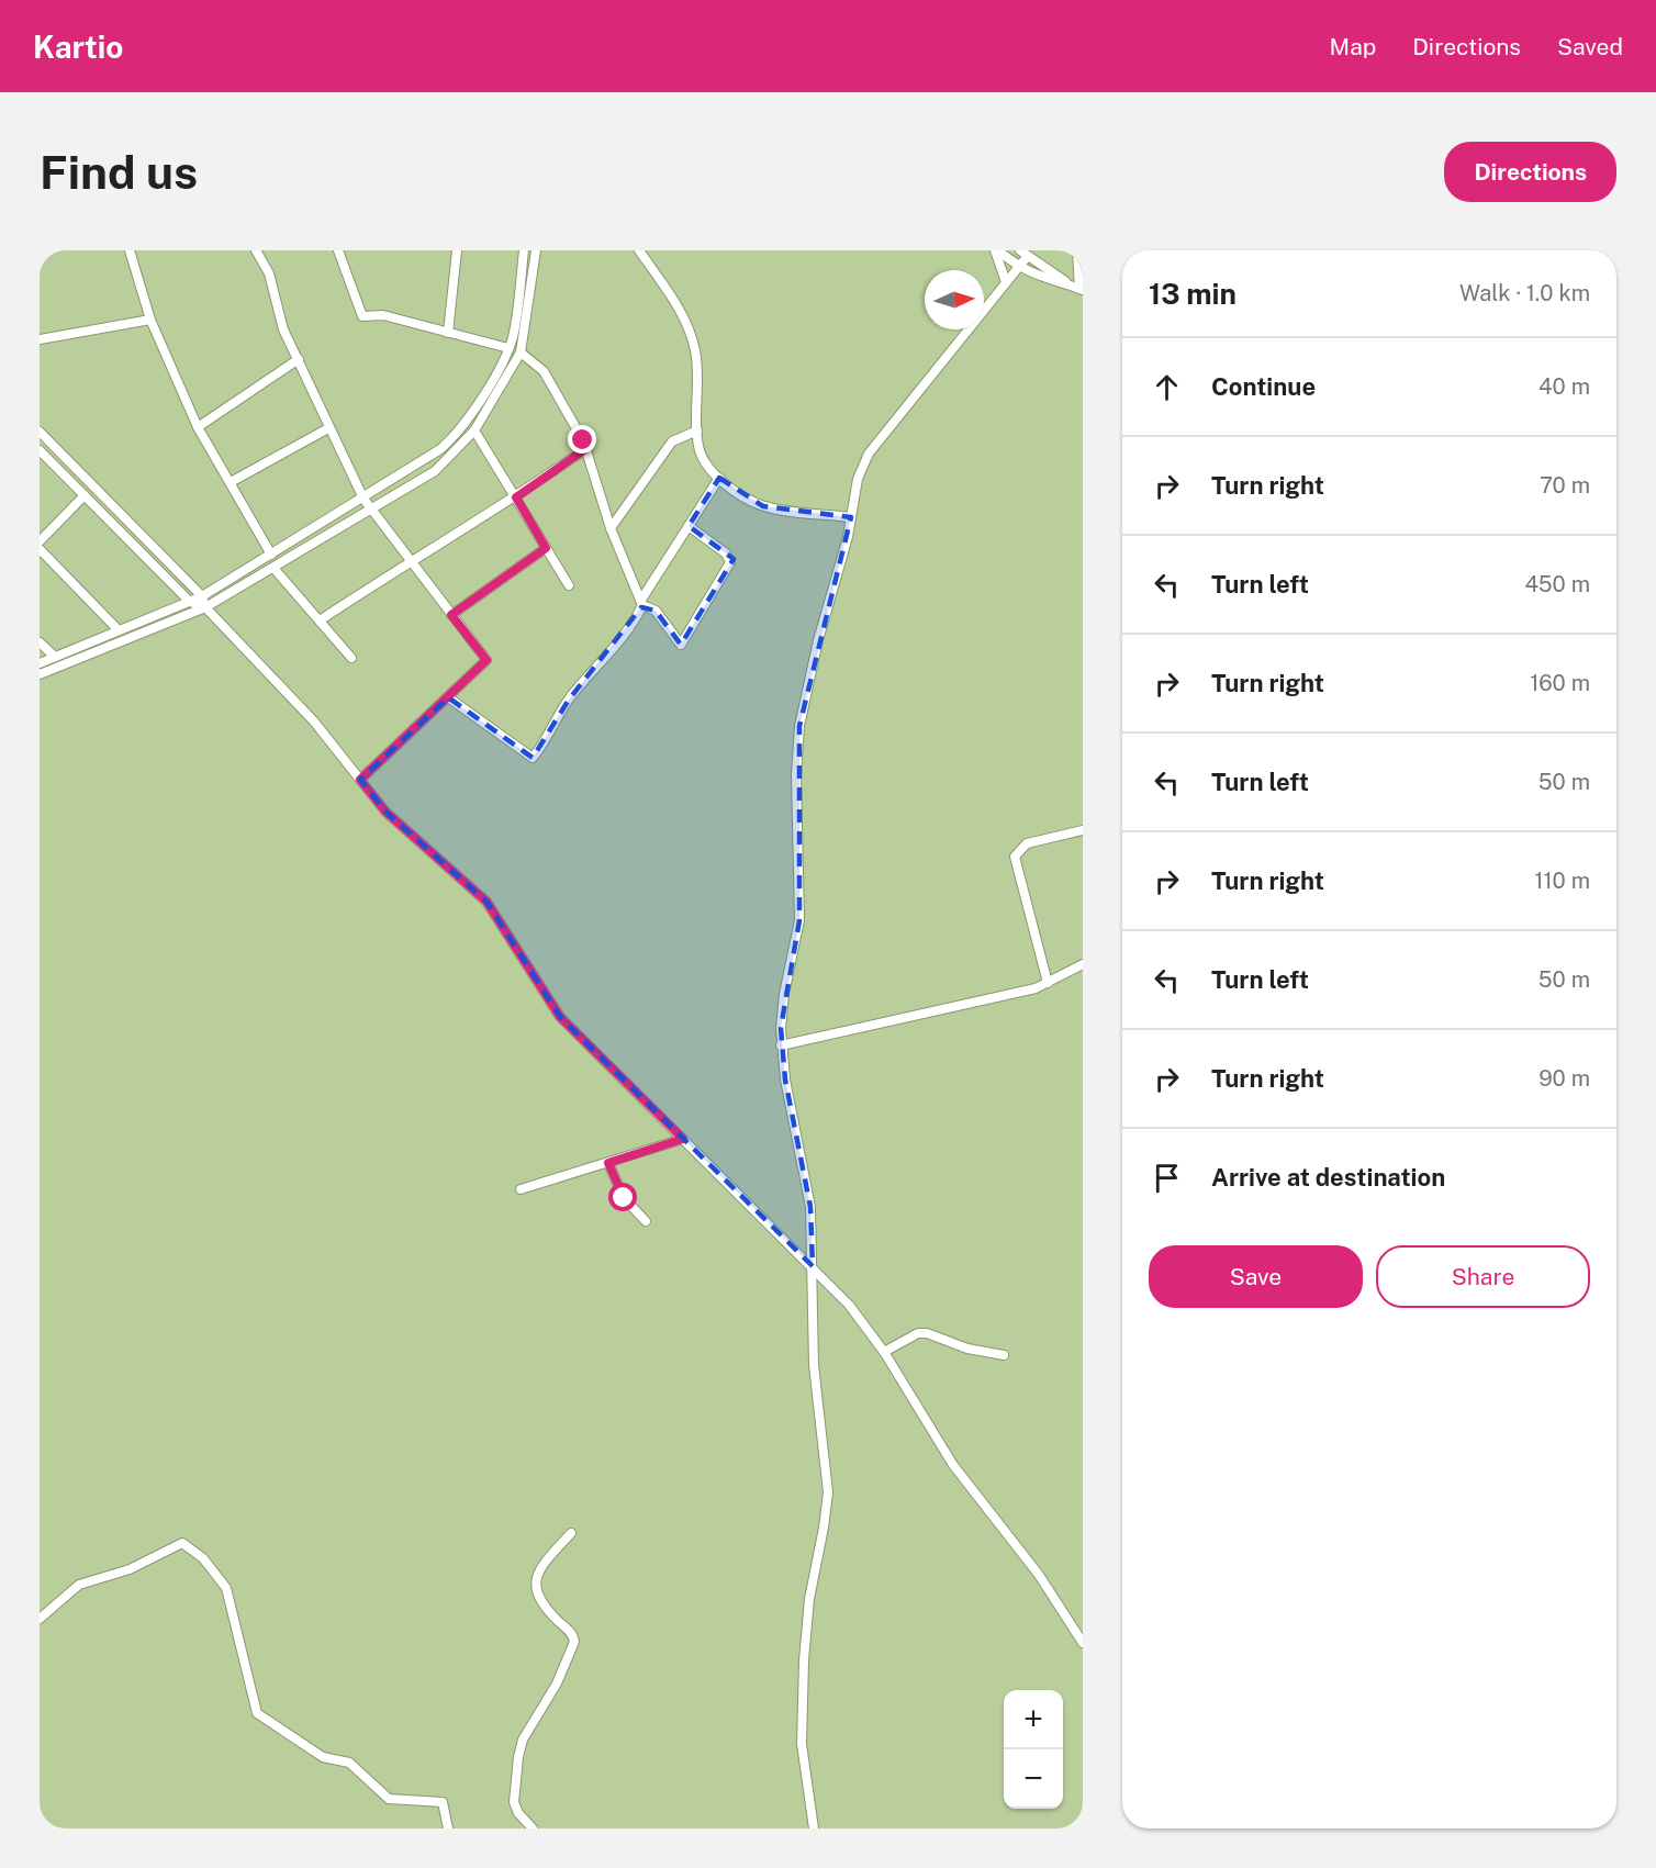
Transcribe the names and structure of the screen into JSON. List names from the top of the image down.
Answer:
{
  "north": "right",
  "page": {
    "header": "Kartio",
    "nav": ["Map", "Directions", "Saved"],
    "buttons": [
      "Directions",
      ["Save", "Share"]
    ],
    "title": "Find us",
    "heading": ["13 min", "Walk · 1.0 km"],
    "list": [
      ["Continue", "40 m"],
      ["Turn right", "70 m"],
      ["Turn left", "450 m"],
      ["Turn right", "160 m"],
      ["Turn left", "50 m"],
      ["Turn right", "110 m"],
      ["Turn left", "50 m"],
      ["Turn right", "90 m"],
      "Arrive at destination"
    ],
    "map_buttons": ["+", "−"]
  }
}
